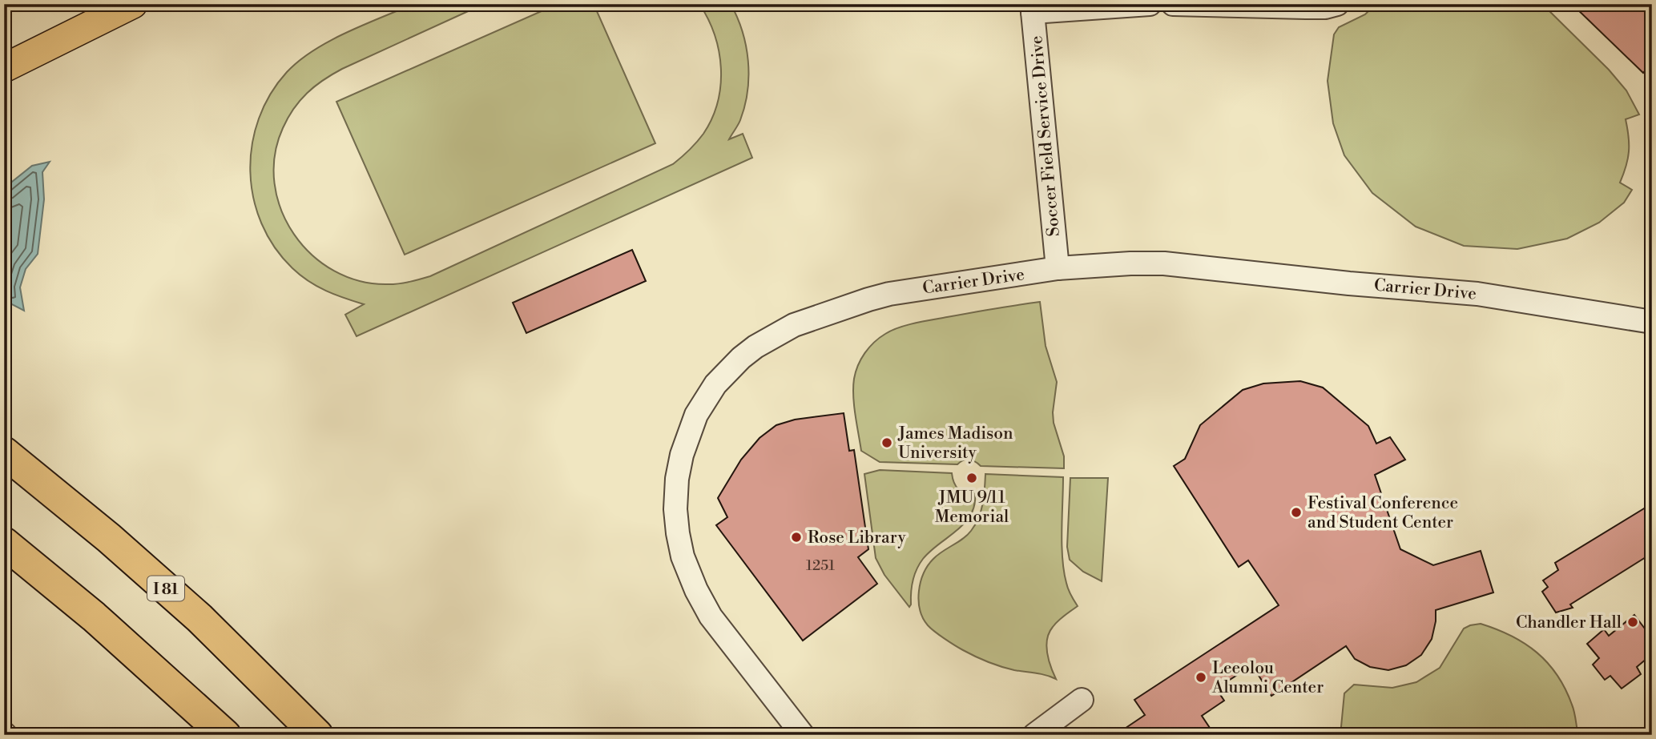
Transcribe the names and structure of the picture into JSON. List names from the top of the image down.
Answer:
{
  "streets": {
    "highway": ["I 81"],
    "street": ["Soccer Field Service Drive", "Carrier Drive"]
  },
  "crossings": [
    ["Soccer Field Service Drive", "Carrier Drive"]
  ],
  "places": [
    "James Madison University",
    "JMU 9/11 Memorial",
    "Festival Conference and Student Center",
    "Rose Library",
    "Chandler Hall",
    "Leeolou Alumni Center"
  ],
  "house_numbers": ["1251"]
}
